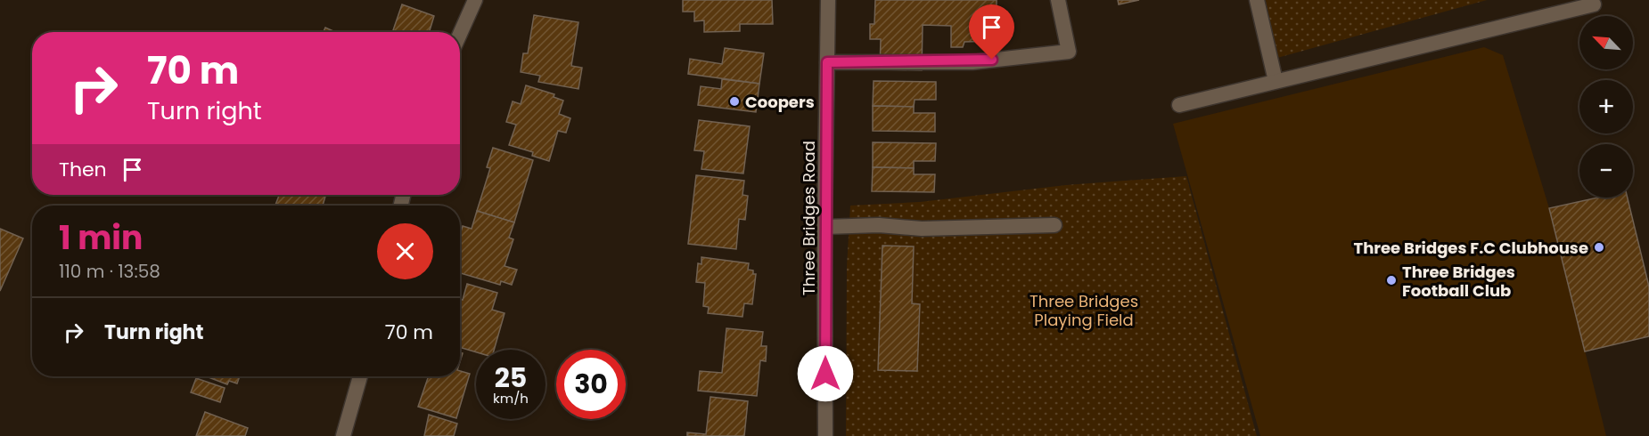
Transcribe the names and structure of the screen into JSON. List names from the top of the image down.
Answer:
{
  "streets": {
    "street": ["Three Bridges Road"]
  },
  "parks": ["Three Bridges Playing Field"],
  "places": ["Coopers", "Three Bridges F.C Clubhouse", "Three Bridges Football Club"],
  "north": "top left",
  "page": {
    "map_buttons": ["+", "−"],
    "turn": ["70 m", "Turn right"],
    "then": "Then",
    "heading": ["1 min", "110 m · 13:58"],
    "list": [
      {
        "name": "Turn right",
        "value": "70 m"
      }
    ],
    "speed": "25 km/h",
    "limit": "30"
  }
}
